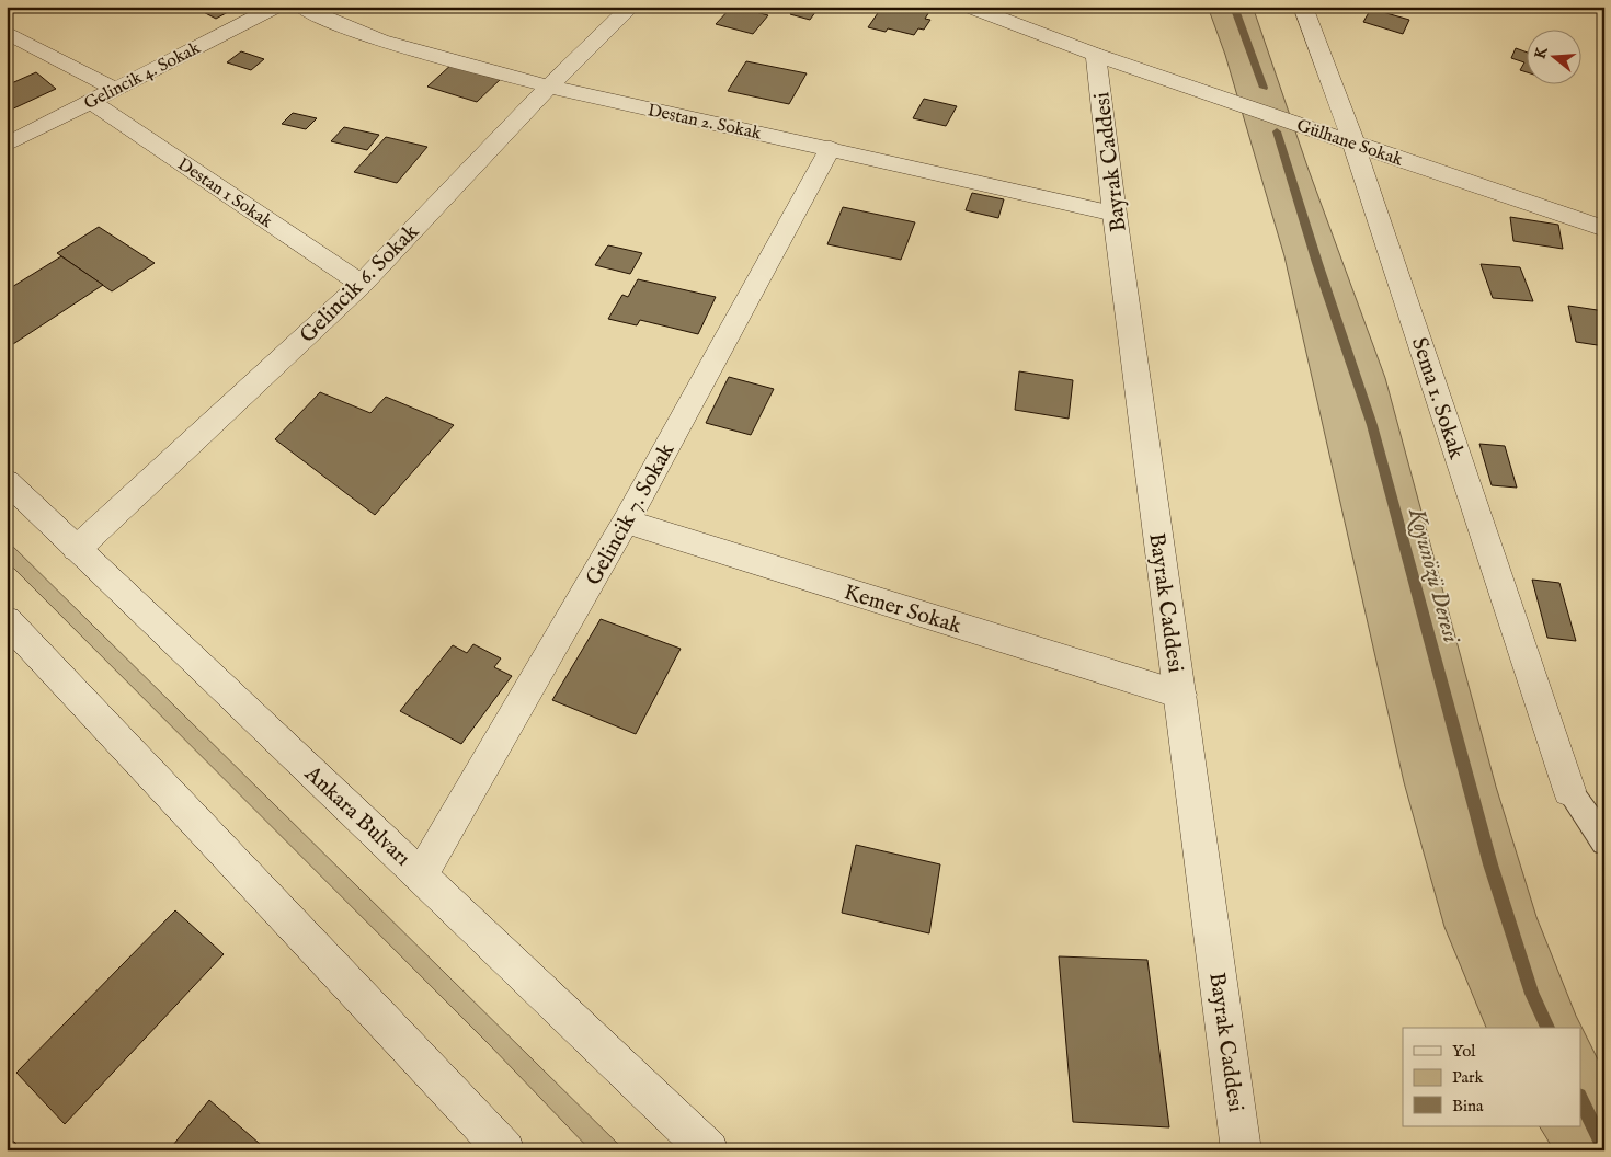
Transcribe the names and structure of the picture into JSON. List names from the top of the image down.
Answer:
{
  "streets": {
    "street": [
      "Gelincik 4. Sokak",
      "Destan 2. Sokak",
      "Gülhane Sokak",
      "Bayrak Caddesi",
      "Destan 1 Sokak",
      "Gelincik 6. Sokak",
      "Sema 1. Sokak",
      "Gelincik 7. Sokak",
      "Kemer Sokak",
      "Ankara Bulvarı"
    ]
  },
  "crossings": [
    ["Gelincik 4. Sokak", "Destan 1 Sokak"],
    ["Destan 2. Sokak", "Bayrak Caddesi"],
    ["Destan 2. Sokak", "Gelincik 6. Sokak"],
    ["Destan 2. Sokak", "Gelincik 7. Sokak"],
    ["Gülhane Sokak", "Bayrak Caddesi"],
    ["Gülhane Sokak", "Sema 1. Sokak"],
    ["Bayrak Caddesi", "Kemer Sokak"],
    ["Destan 1 Sokak", "Gelincik 6. Sokak"],
    ["Gelincik 6. Sokak", "Ankara Bulvarı"],
    ["Gelincik 7. Sokak", "Kemer Sokak"],
    ["Gelincik 7. Sokak", "Ankara Bulvarı"]
  ],
  "water": ["Koyunözü Deresi"],
  "legend": ["Yol", "Park", "Bina"],
  "north": "left"
}
